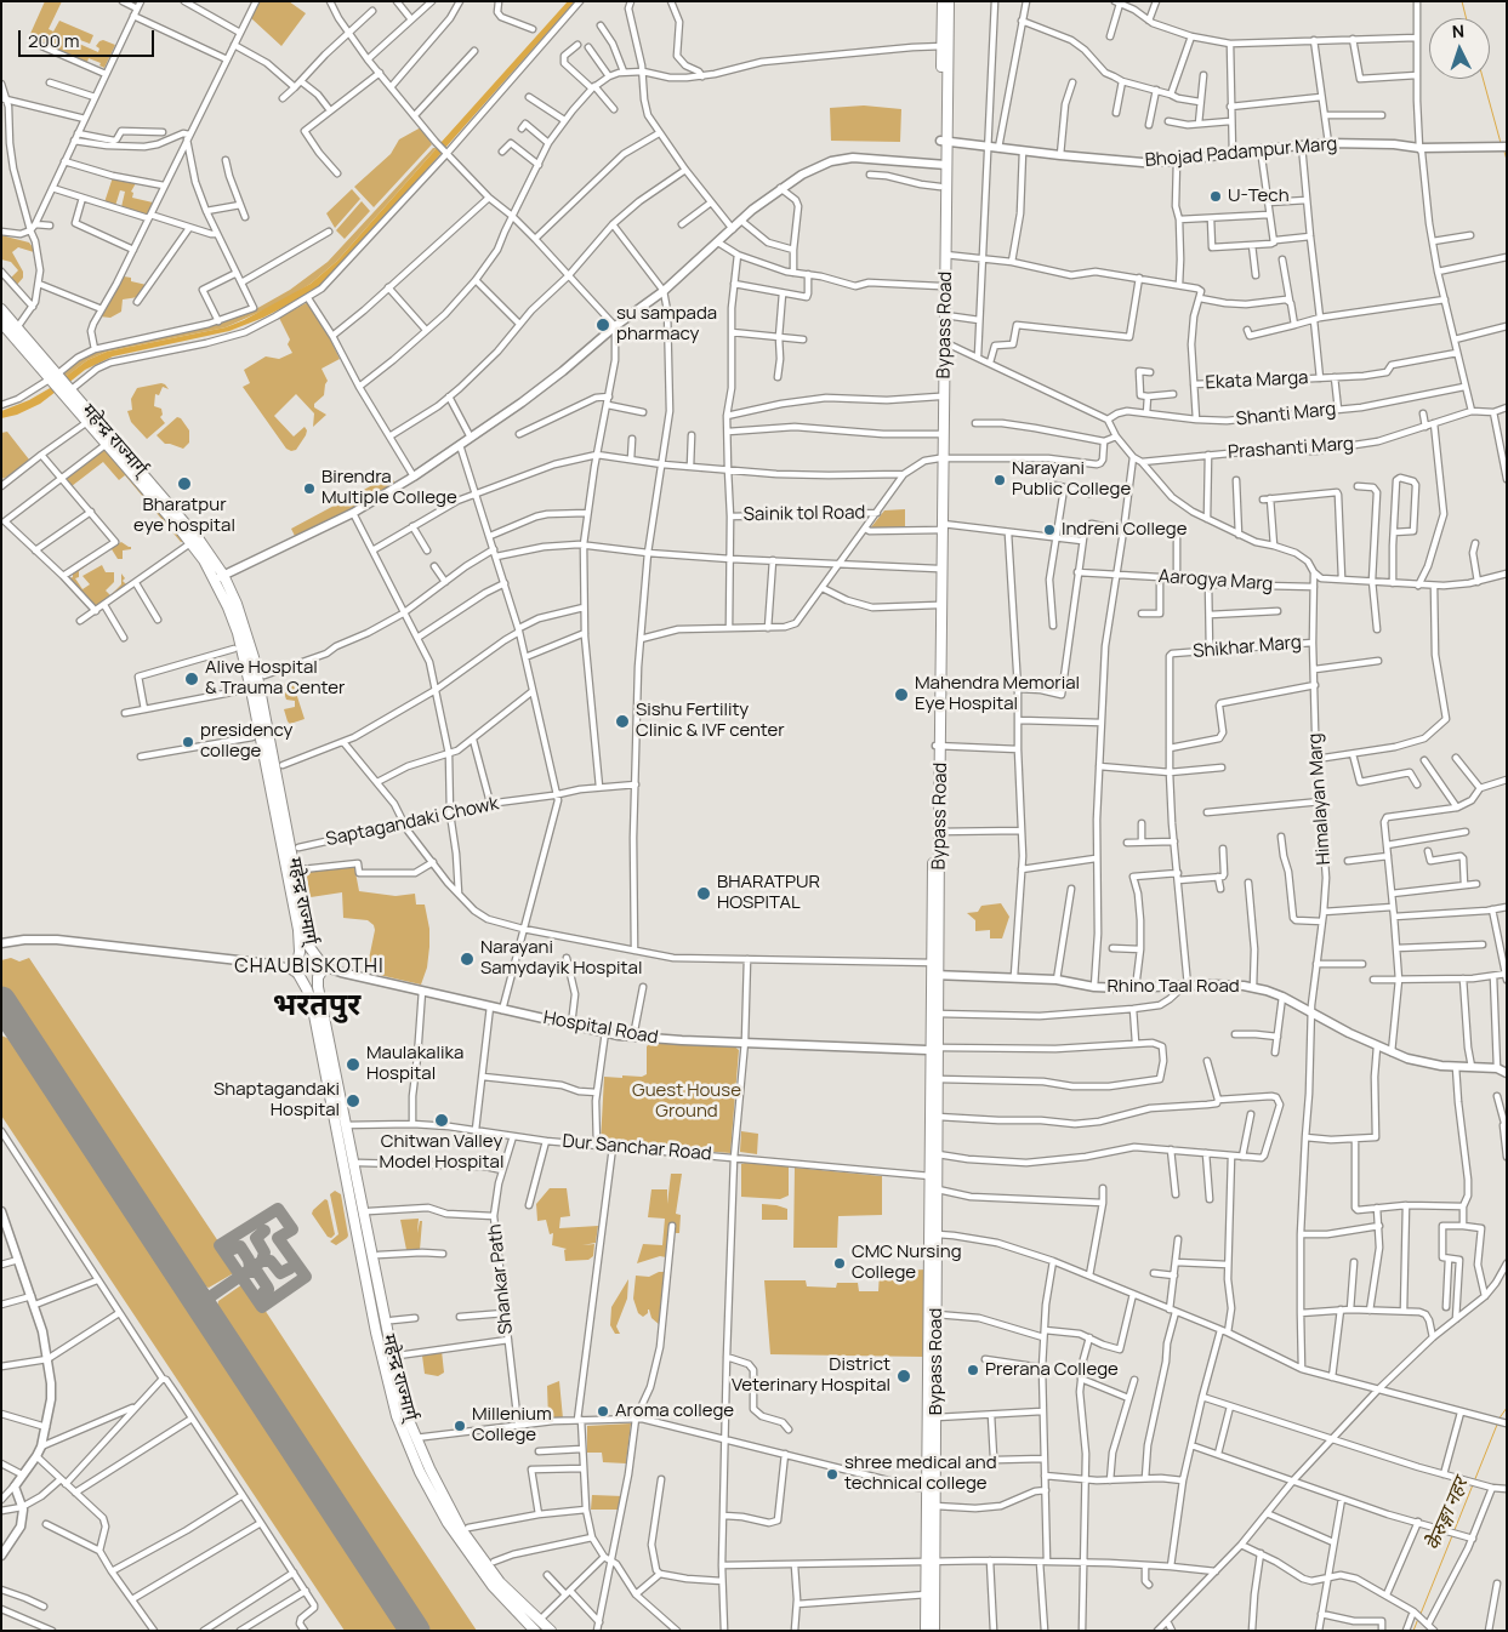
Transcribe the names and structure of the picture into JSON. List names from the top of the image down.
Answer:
{
  "streets": {
    "highway": ["Bypass Road", "महेन्द्र राज्मार्ग्"],
    "street": [
      "Bhojad Padampur Marg",
      "Ekata Marga",
      "Shanti Marg",
      "Prashanti Marg",
      "Sainik tol Road",
      "Aarogya Marg",
      "Shikhar Marg",
      "Himalayan Marg",
      "Saptagandaki Chowk",
      "Rhino Taal Road",
      "Hospital Road",
      "Dur Sanchar Road",
      "Shankar Path"
    ]
  },
  "crossings": [
    ["Bhojad Padampur Marg", "Bypass Road"],
    ["Bypass Road", "Rhino Taal Road"],
    ["Bypass Road", "Hospital Road"],
    ["Bypass Road", "Dur Sanchar Road"],
    ["महेन्द्र राज्मार्ग्", "Hospital Road"],
    ["महेन्द्र राज्मार्ग्", "Dur Sanchar Road"],
    ["Aarogya Marg", "Himalayan Marg"],
    ["Shikhar Marg", "Himalayan Marg"],
    ["Shikhar Marg", "Rhino Taal Road"],
    ["Himalayan Marg", "Rhino Taal Road"],
    ["Dur Sanchar Road", "Shankar Path"]
  ],
  "districts": ["CHAUBISKOTHI", "भरतपुर"],
  "water": ["केेरुङ्गा नहर"],
  "parks": ["Guest House Ground"],
  "places": [
    "U-Tech",
    "su sampada pharmacy",
    "Narayani Public College",
    "Bharatpur eye hospital",
    "Birendra Multiple College",
    "Indreni College",
    "Alive Hospital & Trauma Center",
    "Mahendra Memorial Eye Hospital",
    "Sishu Fertility Clinic & IVF center",
    "presidency college",
    "BHARATPUR HOSPITAL",
    "Narayani Samydayik Hospital",
    "Maulakalika Hospital",
    "Shaptagandaki Hospital",
    "Chitwan Valley Model Hospital",
    "CMC Nursing College",
    "Prerana College",
    "District Veterinary Hospital",
    "Aroma college",
    "Millenium College",
    "shree medical and technical college"
  ],
  "scale_bar": "200 m",
  "north": "top"
}
